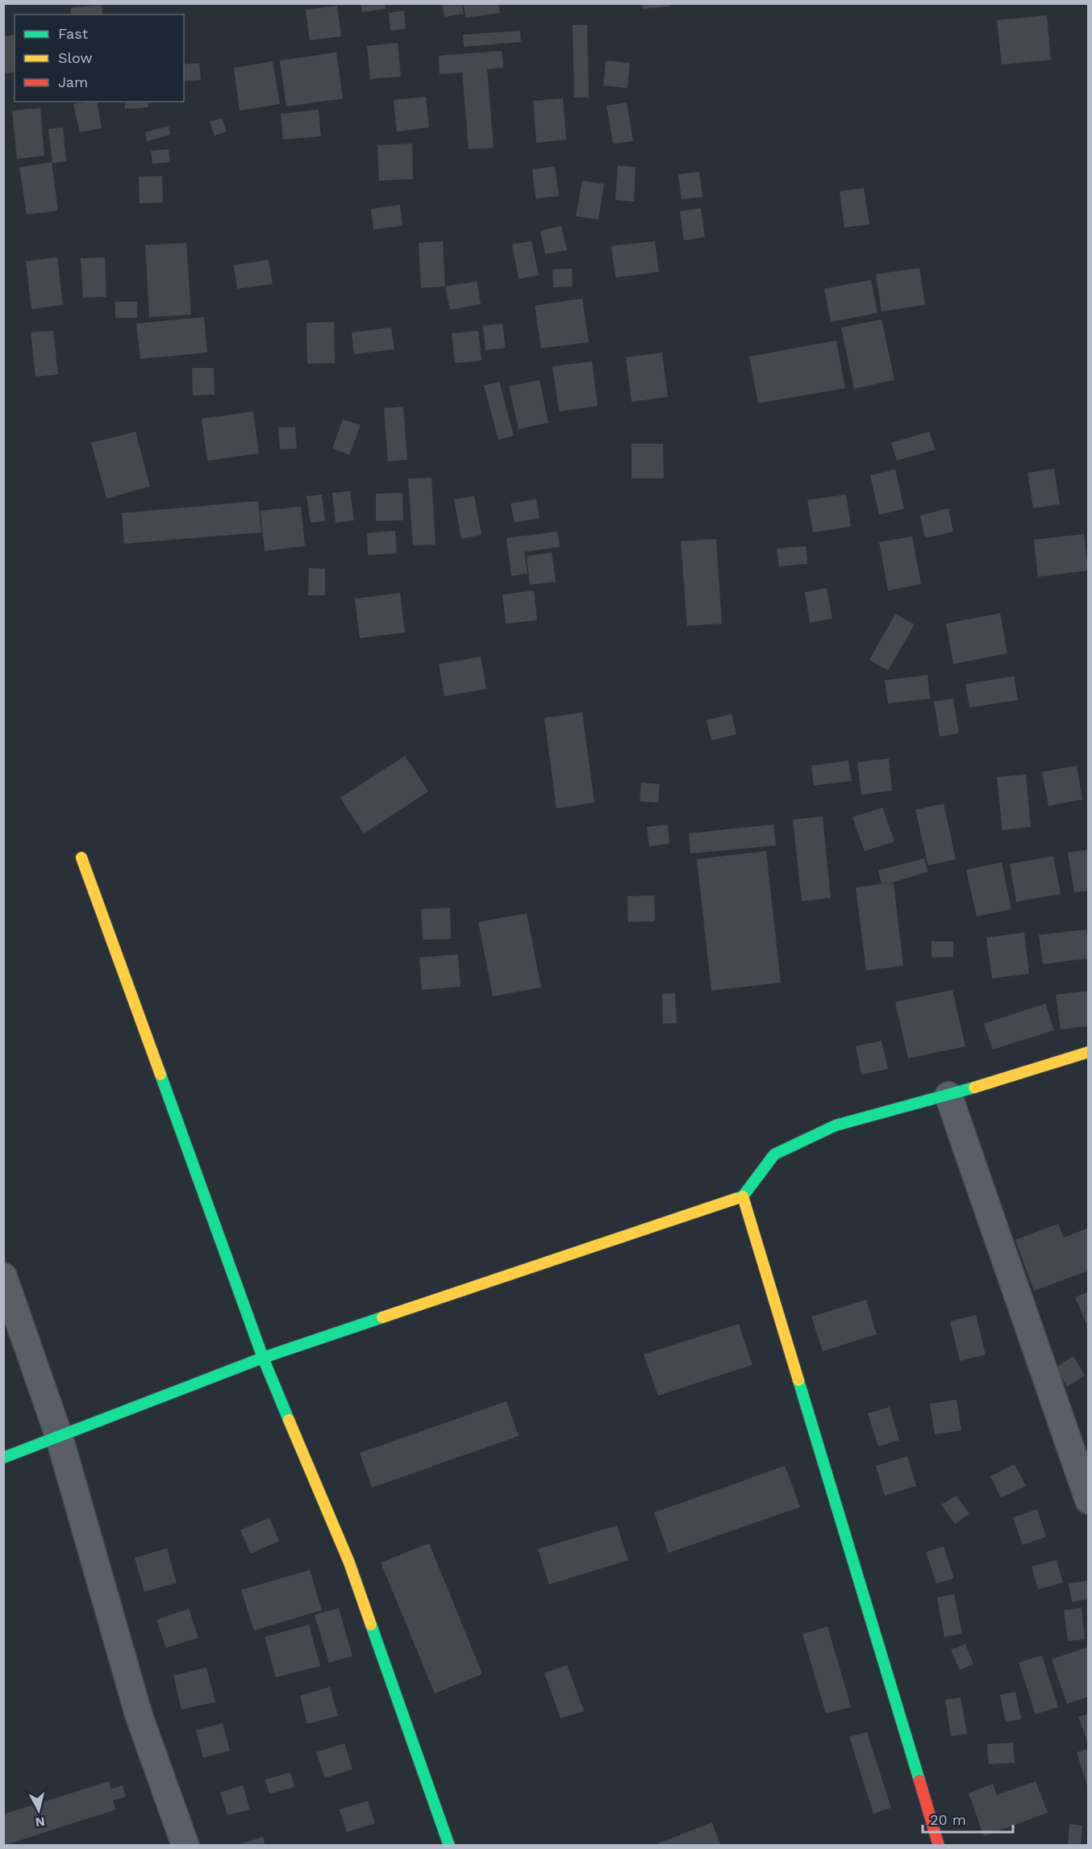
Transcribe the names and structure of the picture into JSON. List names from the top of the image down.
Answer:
{
  "legend": ["Fast", "Slow", "Jam"],
  "scale_bar": "20 m",
  "north": "bottom"
}
